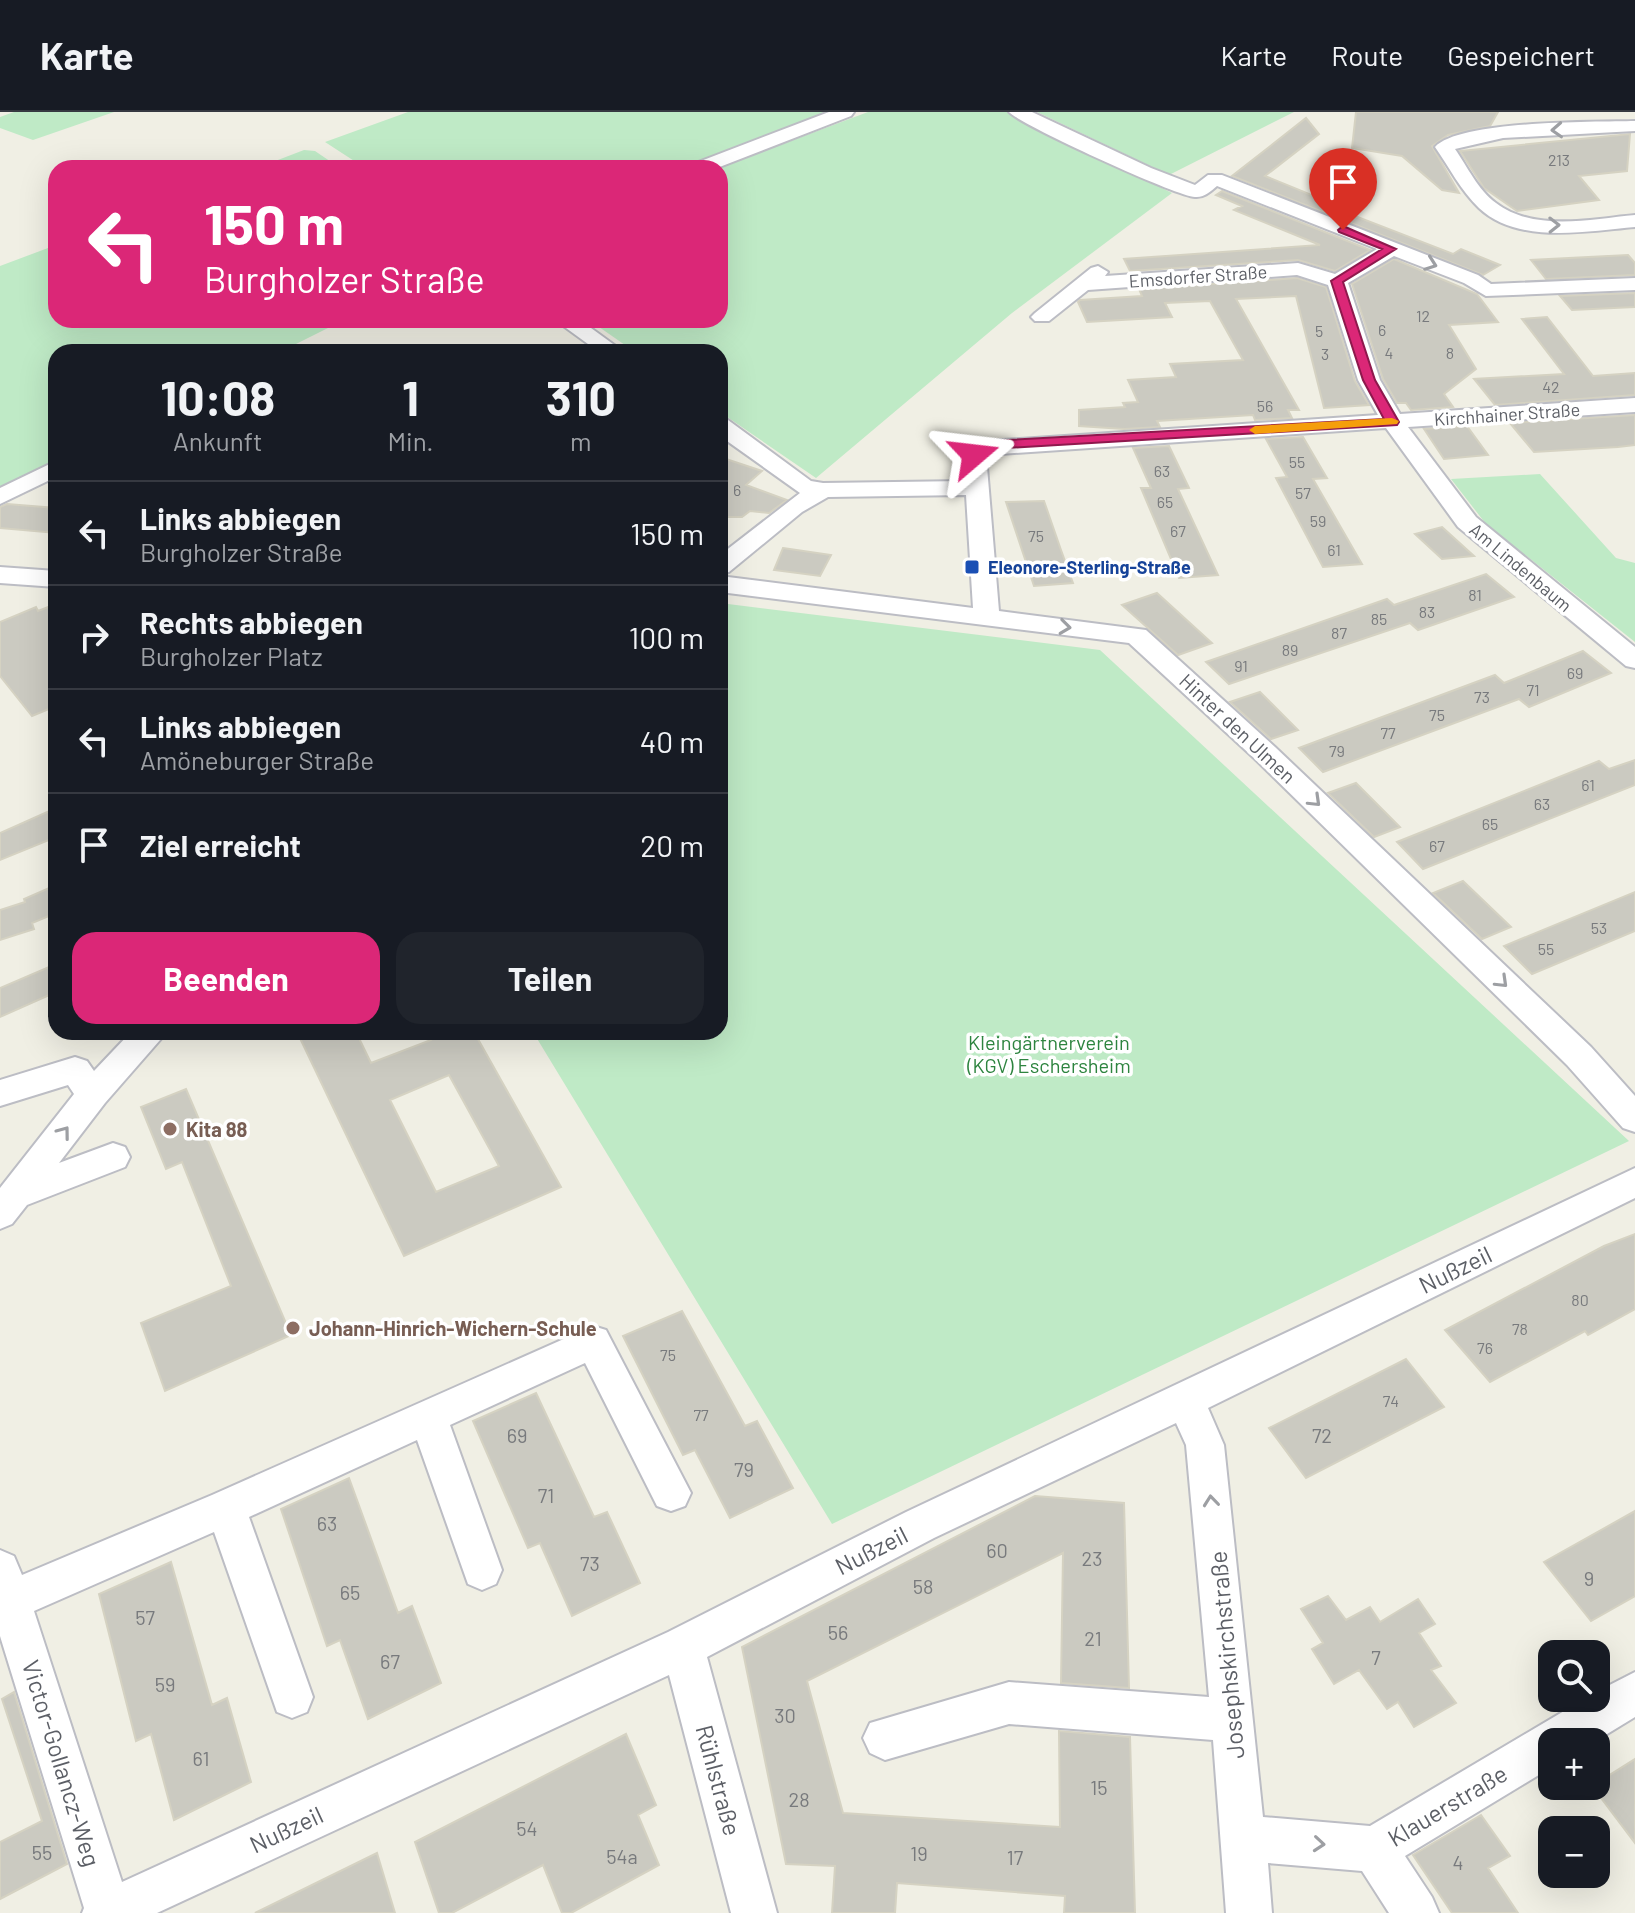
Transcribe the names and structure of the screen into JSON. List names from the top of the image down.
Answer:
{
  "streets": {
    "street": [
      "Emsdorfer Straße",
      "Kirchhainer Straße",
      "Am Lindenbaum",
      "Hinter den Ulmen",
      "Nußzeil",
      "Josephskirchstraße",
      "Victor-Gollancz-Weg",
      "Rühlstraße",
      "Klauerstraße"
    ]
  },
  "crossings": [
    ["Kirchhainer Straße", "Am Lindenbaum"],
    ["Kirchhainer Straße", "Hinter den Ulmen"],
    ["Nußzeil", "Josephskirchstraße"],
    ["Nußzeil", "Victor-Gollancz-Weg"],
    ["Nußzeil", "Rühlstraße"],
    ["Josephskirchstraße", "Klauerstraße"]
  ],
  "one_way": ["Hinter den Ulmen", "Josephskirchstraße"],
  "parks": ["Kleingärtnerverein (KGV) Eschersheim"],
  "places": {
    "transit": ["Eleonore-Sterling-Straße"],
    "other": ["Kita 88", "Johann-Hinrich-Wichern-Schule"]
  },
  "house_numbers": [
    "213",
    "12",
    "6",
    "5",
    "4",
    "8",
    "3",
    "42",
    "56",
    "55",
    "63",
    "6",
    "57",
    "65",
    "59",
    "67",
    "75",
    "61",
    "81",
    "83",
    "85",
    "87",
    "89",
    "91",
    "69",
    "71",
    "73",
    "75",
    "77",
    "79",
    "61",
    "63",
    "65",
    "67",
    "53",
    "55",
    "80",
    "78",
    "76",
    "75",
    "74",
    "77",
    "69",
    "72",
    "79",
    "71",
    "63",
    "60",
    "23",
    "73",
    "9",
    "58",
    "65",
    "57",
    "56",
    "21",
    "7",
    "67",
    "59",
    "30",
    "61",
    "15",
    "28",
    "54",
    "55",
    "19",
    "54a",
    "17",
    "4"
  ],
  "page": {
    "header": "Karte",
    "nav": ["Karte", "Route", "Gespeichert"],
    "turn": ["150 m", "Burgholzer Straße"],
    "eta": [
      "10:08",
      "Ankunft",
      "1",
      "Min.",
      "310",
      "m"
    ],
    "list": [
      {
        "name": "Links abbiegen",
        "note": "Burgholzer Straße",
        "value": "150 m"
      },
      {
        "name": "Rechts abbiegen",
        "note": "Burgholzer Platz",
        "value": "100 m"
      },
      {
        "name": "Links abbiegen",
        "note": "Amöneburger Straße",
        "value": "40 m"
      },
      {
        "name": "Ziel erreicht",
        "value": "20 m"
      }
    ],
    "buttons": ["Beenden", "Teilen"],
    "map_buttons": ["+", "−"]
  }
}
